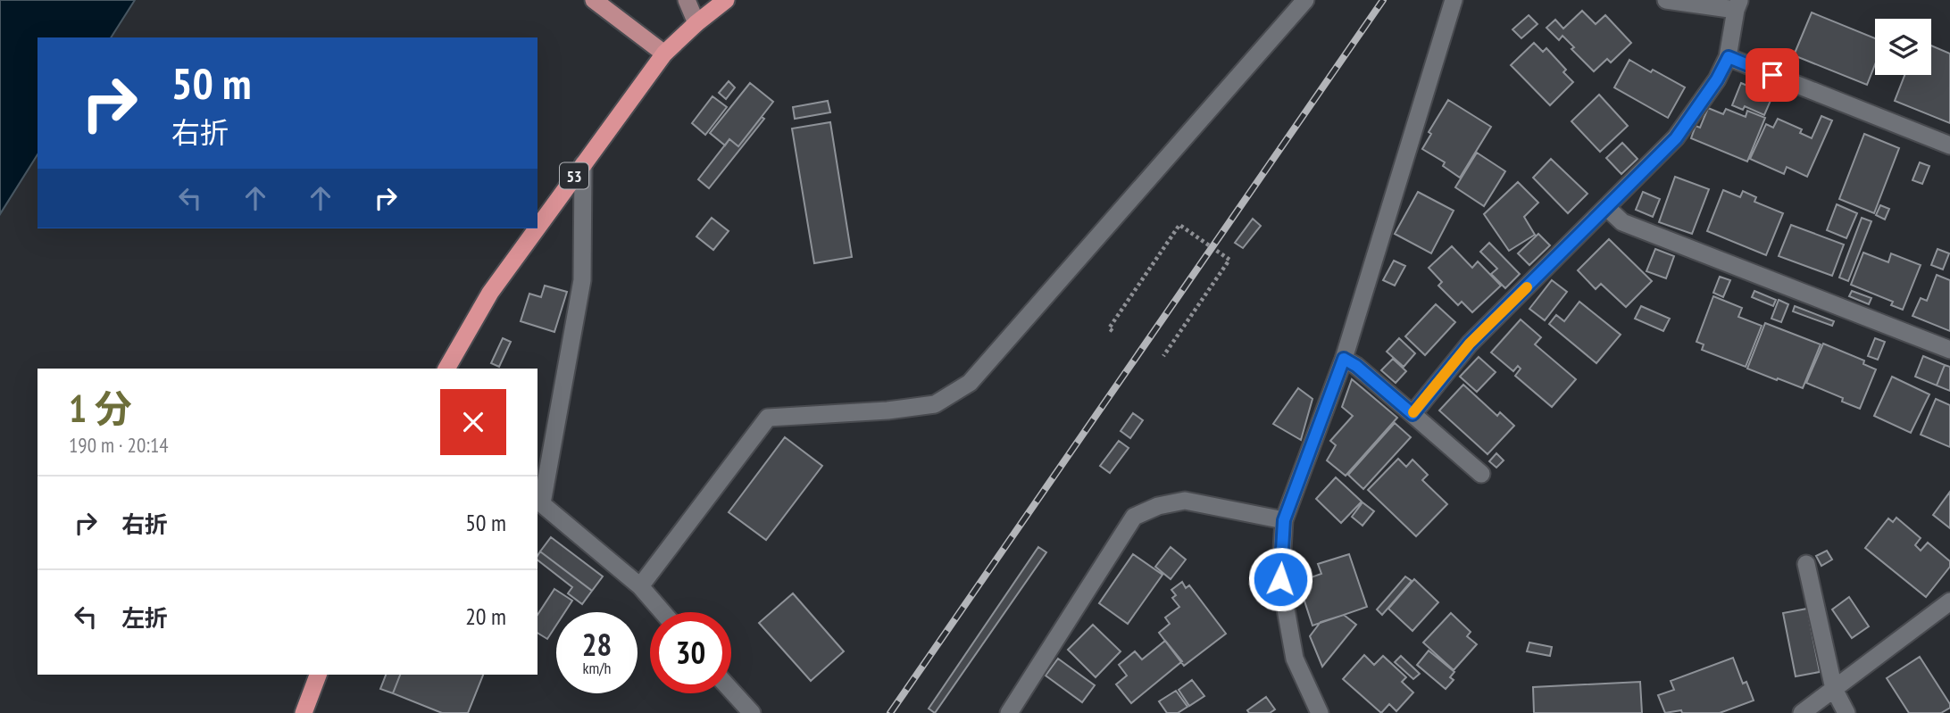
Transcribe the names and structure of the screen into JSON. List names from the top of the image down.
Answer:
{
  "streets": {
    "highway": ["53"]
  },
  "page": {
    "turn": ["50 m", "右折"],
    "heading": ["1 分", "190 m · 20:14"],
    "list": [
      {
        "name": "右折",
        "value": "50 m"
      },
      {
        "name": "左折",
        "value": "20 m"
      }
    ],
    "speed": "28 km/h",
    "limit": "30"
  }
}
